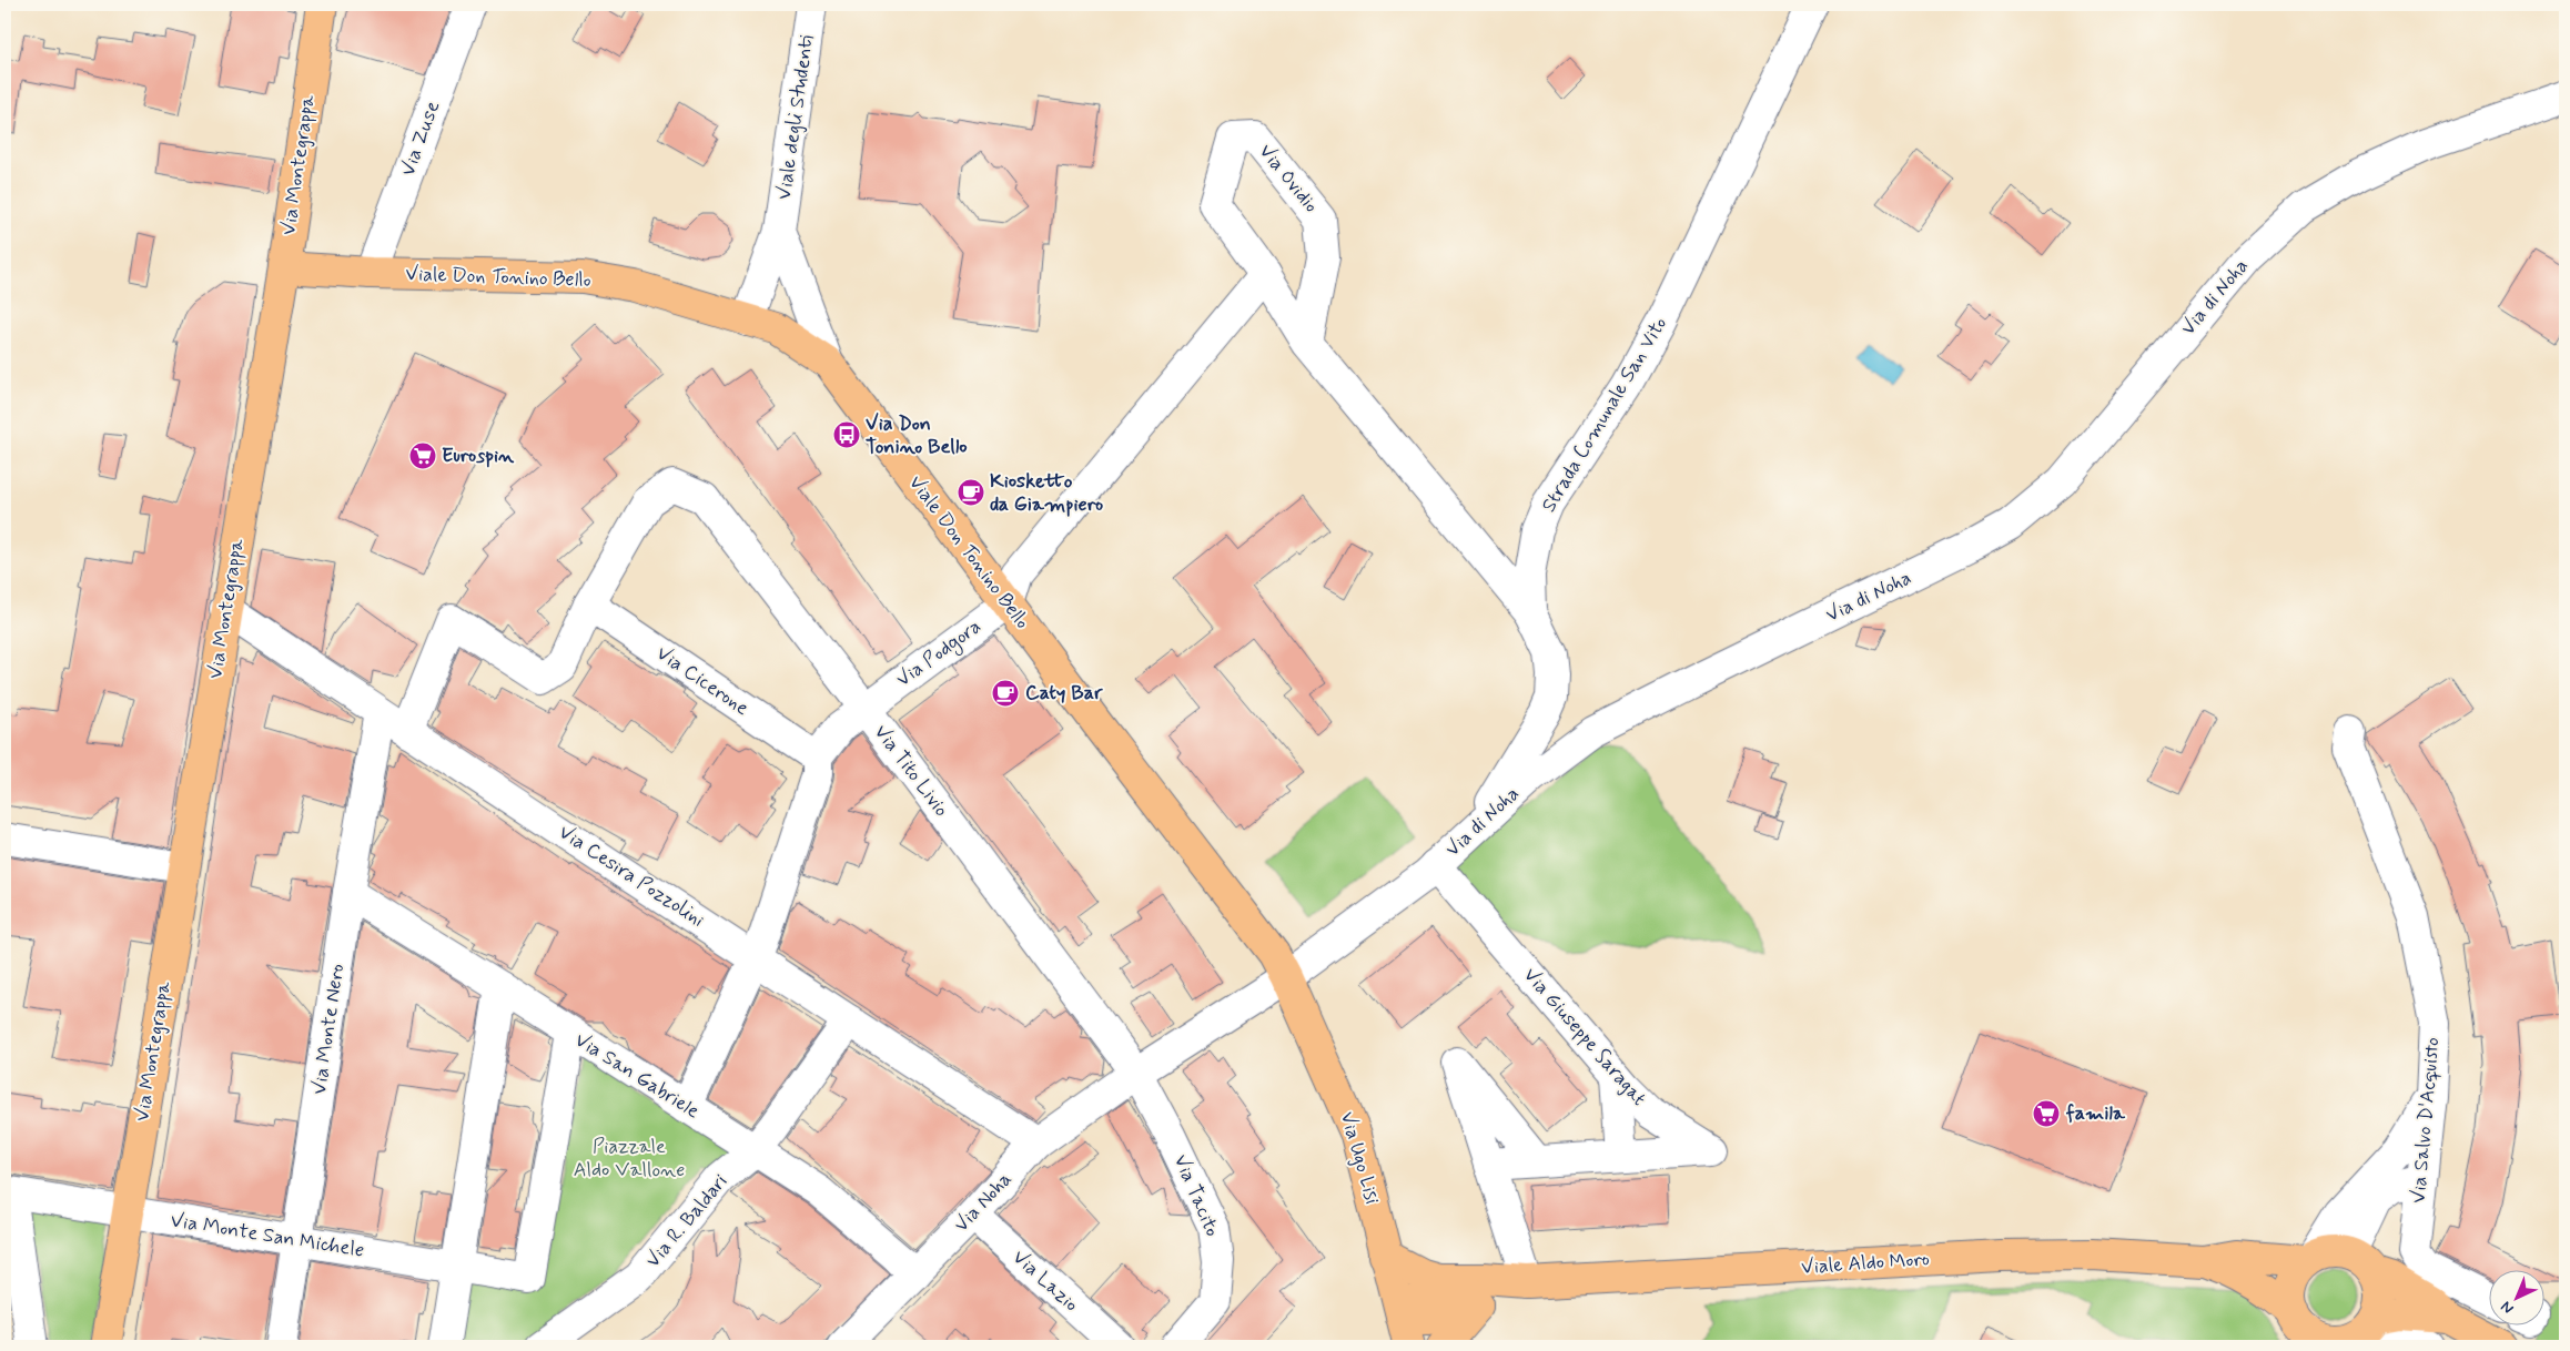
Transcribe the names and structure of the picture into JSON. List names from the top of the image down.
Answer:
{
  "streets": {
    "main road": [
      "Via Montegrappa",
      "Viale Don Tonino Bello",
      "Via Ugo Lisi",
      "Viale Aldo Moro"
    ],
    "street": [
      "Viale degli Studenti",
      "Via Zuse",
      "Via Ovidio",
      "Via di Noha",
      "Strada Comunale San Vito",
      "Via Podgora",
      "Via Cicerone",
      "Via Tito Livio",
      "Via Cesira Pozzolini",
      "Via Monte Nero",
      "Via Giuseppe Saragat",
      "Via San Gabriele",
      "Via Salvo D'Acquisto",
      "Via Tacito",
      "Via Noha",
      "Via R. Baldari",
      "Via Monte San Michele",
      "Via Lazio"
    ]
  },
  "crossings": [
    ["Viale degli Studenti", "Viale Don Tonino Bello"],
    ["Via Zuse", "Viale Don Tonino Bello"],
    ["Via Montegrappa", "Viale Don Tonino Bello"],
    ["Via Montegrappa", "Via Cesira Pozzolini"],
    ["Via Montegrappa", "Via Monte San Michele"],
    ["Via Ovidio", "Strada Comunale San Vito"],
    ["Viale Don Tonino Bello", "Via di Noha"],
    ["Viale Don Tonino Bello", "Via Podgora"],
    ["Viale Don Tonino Bello", "Via Ugo Lisi"],
    ["Via di Noha", "Strada Comunale San Vito"],
    ["Via di Noha", "Via Tito Livio"],
    ["Via di Noha", "Via Giuseppe Saragat"],
    ["Via di Noha", "Via Ugo Lisi"],
    ["Via di Noha", "Via Tacito"],
    ["Via di Noha", "Via Noha"],
    ["Via Podgora", "Via Cicerone"],
    ["Via Podgora", "Via Tito Livio"],
    ["Via Cicerone", "Via Tito Livio"],
    ["Via Tito Livio", "Via Tacito"],
    ["Via Tito Livio", "Via Noha"],
    ["Via Cesira Pozzolini", "Via Monte Nero"],
    ["Via Cesira Pozzolini", "Via Noha"],
    ["Via Cesira Pozzolini", "Via R. Baldari"],
    ["Via Monte Nero", "Via San Gabriele"],
    ["Via Monte Nero", "Via Monte San Michele"],
    ["Via San Gabriele", "Via Noha"],
    ["Via San Gabriele", "Via R. Baldari"],
    ["Via San Gabriele", "Via Monte San Michele"],
    ["Via Ugo Lisi", "Viale Aldo Moro"],
    ["Via Tacito", "Via Noha"],
    ["Via Noha", "Via Lazio"]
  ],
  "parks": ["Piazzale Aldo Vallone"],
  "places": {
    "bus stop": ["Via Don Tonino Bello"],
    "supermarket": ["Eurospin", "famila"],
    "cafe": ["Kiosketto da Giampiero", "Caty Bar"]
  },
  "north": "bottom left"
}
